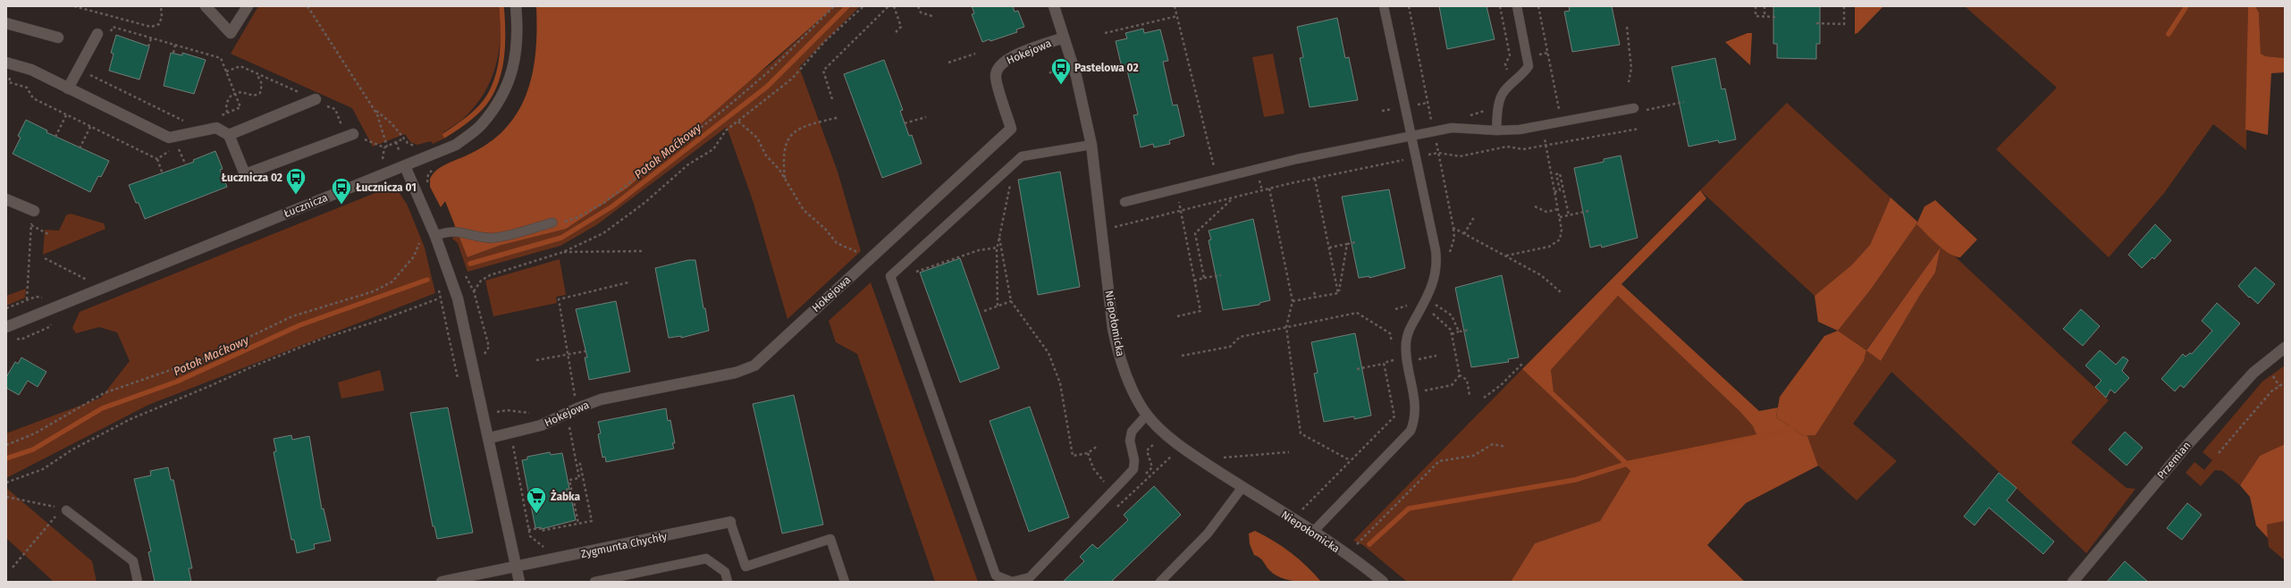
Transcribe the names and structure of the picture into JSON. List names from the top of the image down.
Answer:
{
  "streets": {
    "street": [
      "Hokejowa",
      "Łucznicza",
      "Niepołomicka",
      "Przemian",
      "Zygmunta Chychły"
    ]
  },
  "crossings": [
    ["Hokejowa", "Niepołomicka"]
  ],
  "water": ["Potok Maćkowy"],
  "places": {
    "bus stop": ["Pastelowa 02", "Łucznicza 02", "Łucznicza 01"],
    "supermarket": ["Żabka"]
  }
}
